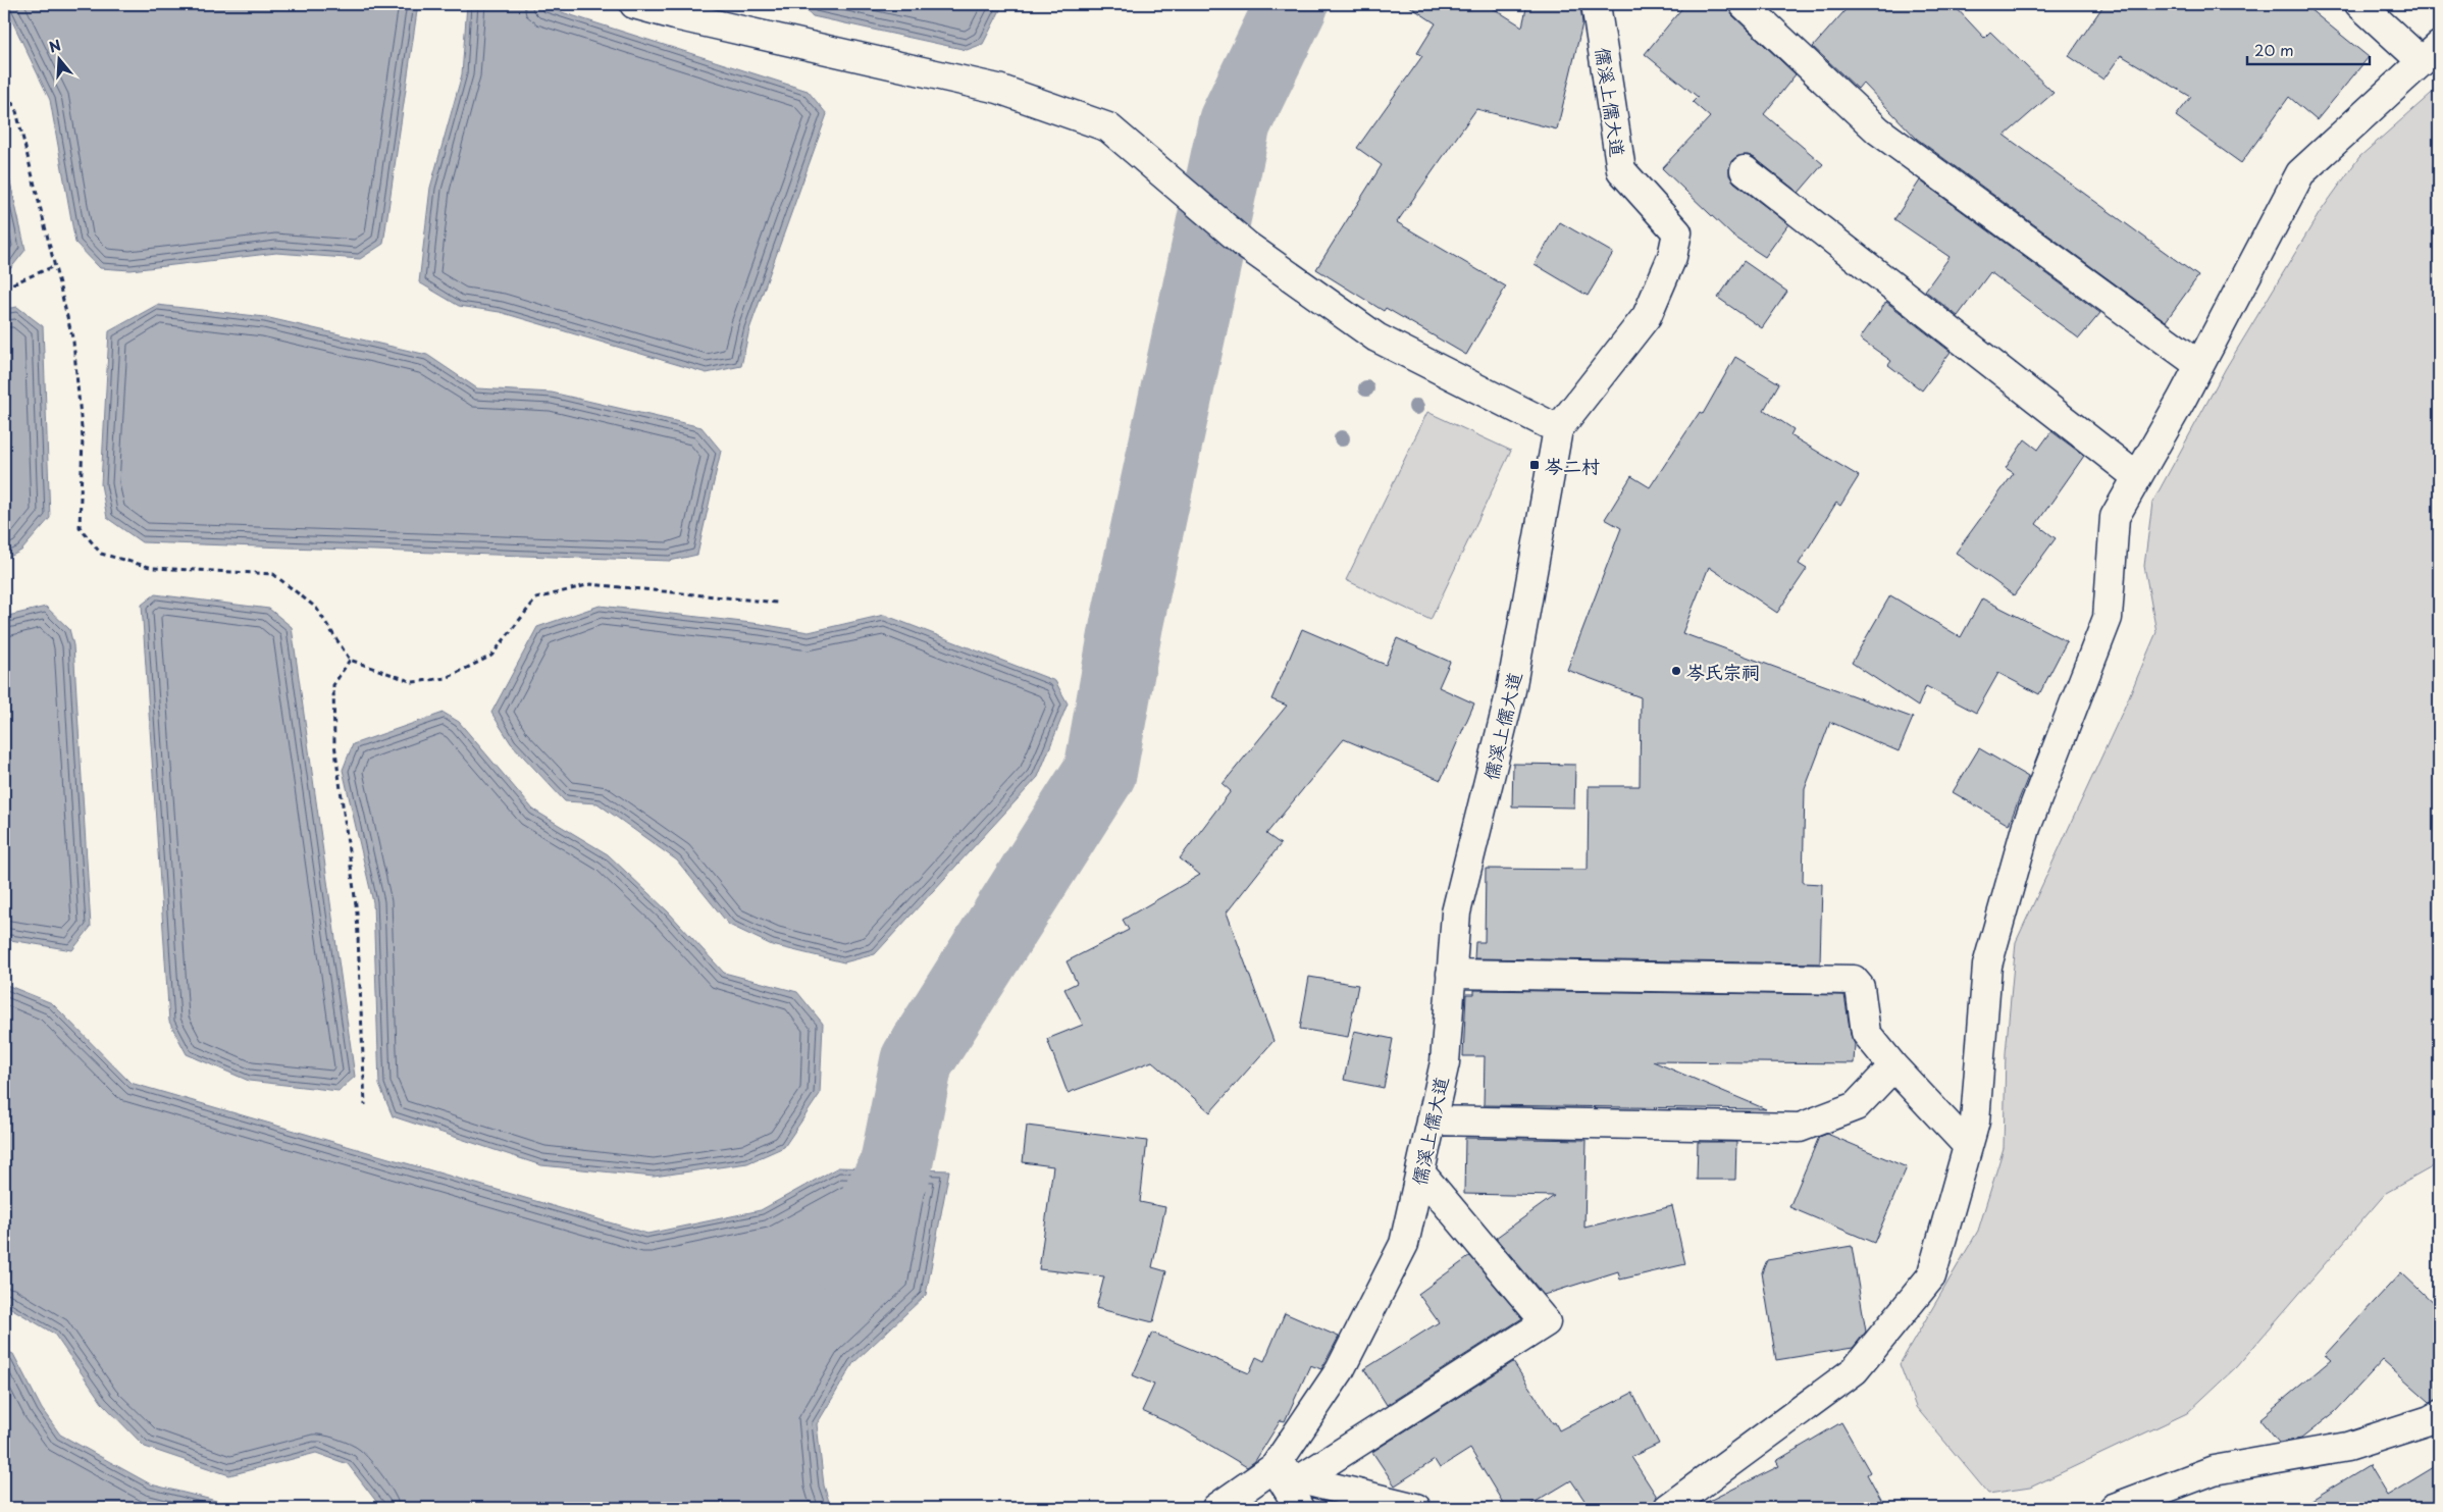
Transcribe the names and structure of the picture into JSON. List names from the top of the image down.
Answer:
{
  "streets": {
    "street": ["儒溪上儒大道"]
  },
  "places": {
    "transit": ["岑二村"],
    "other": ["岑氏宗祠"]
  },
  "scale_bar": "20 m",
  "north": "top"
}
